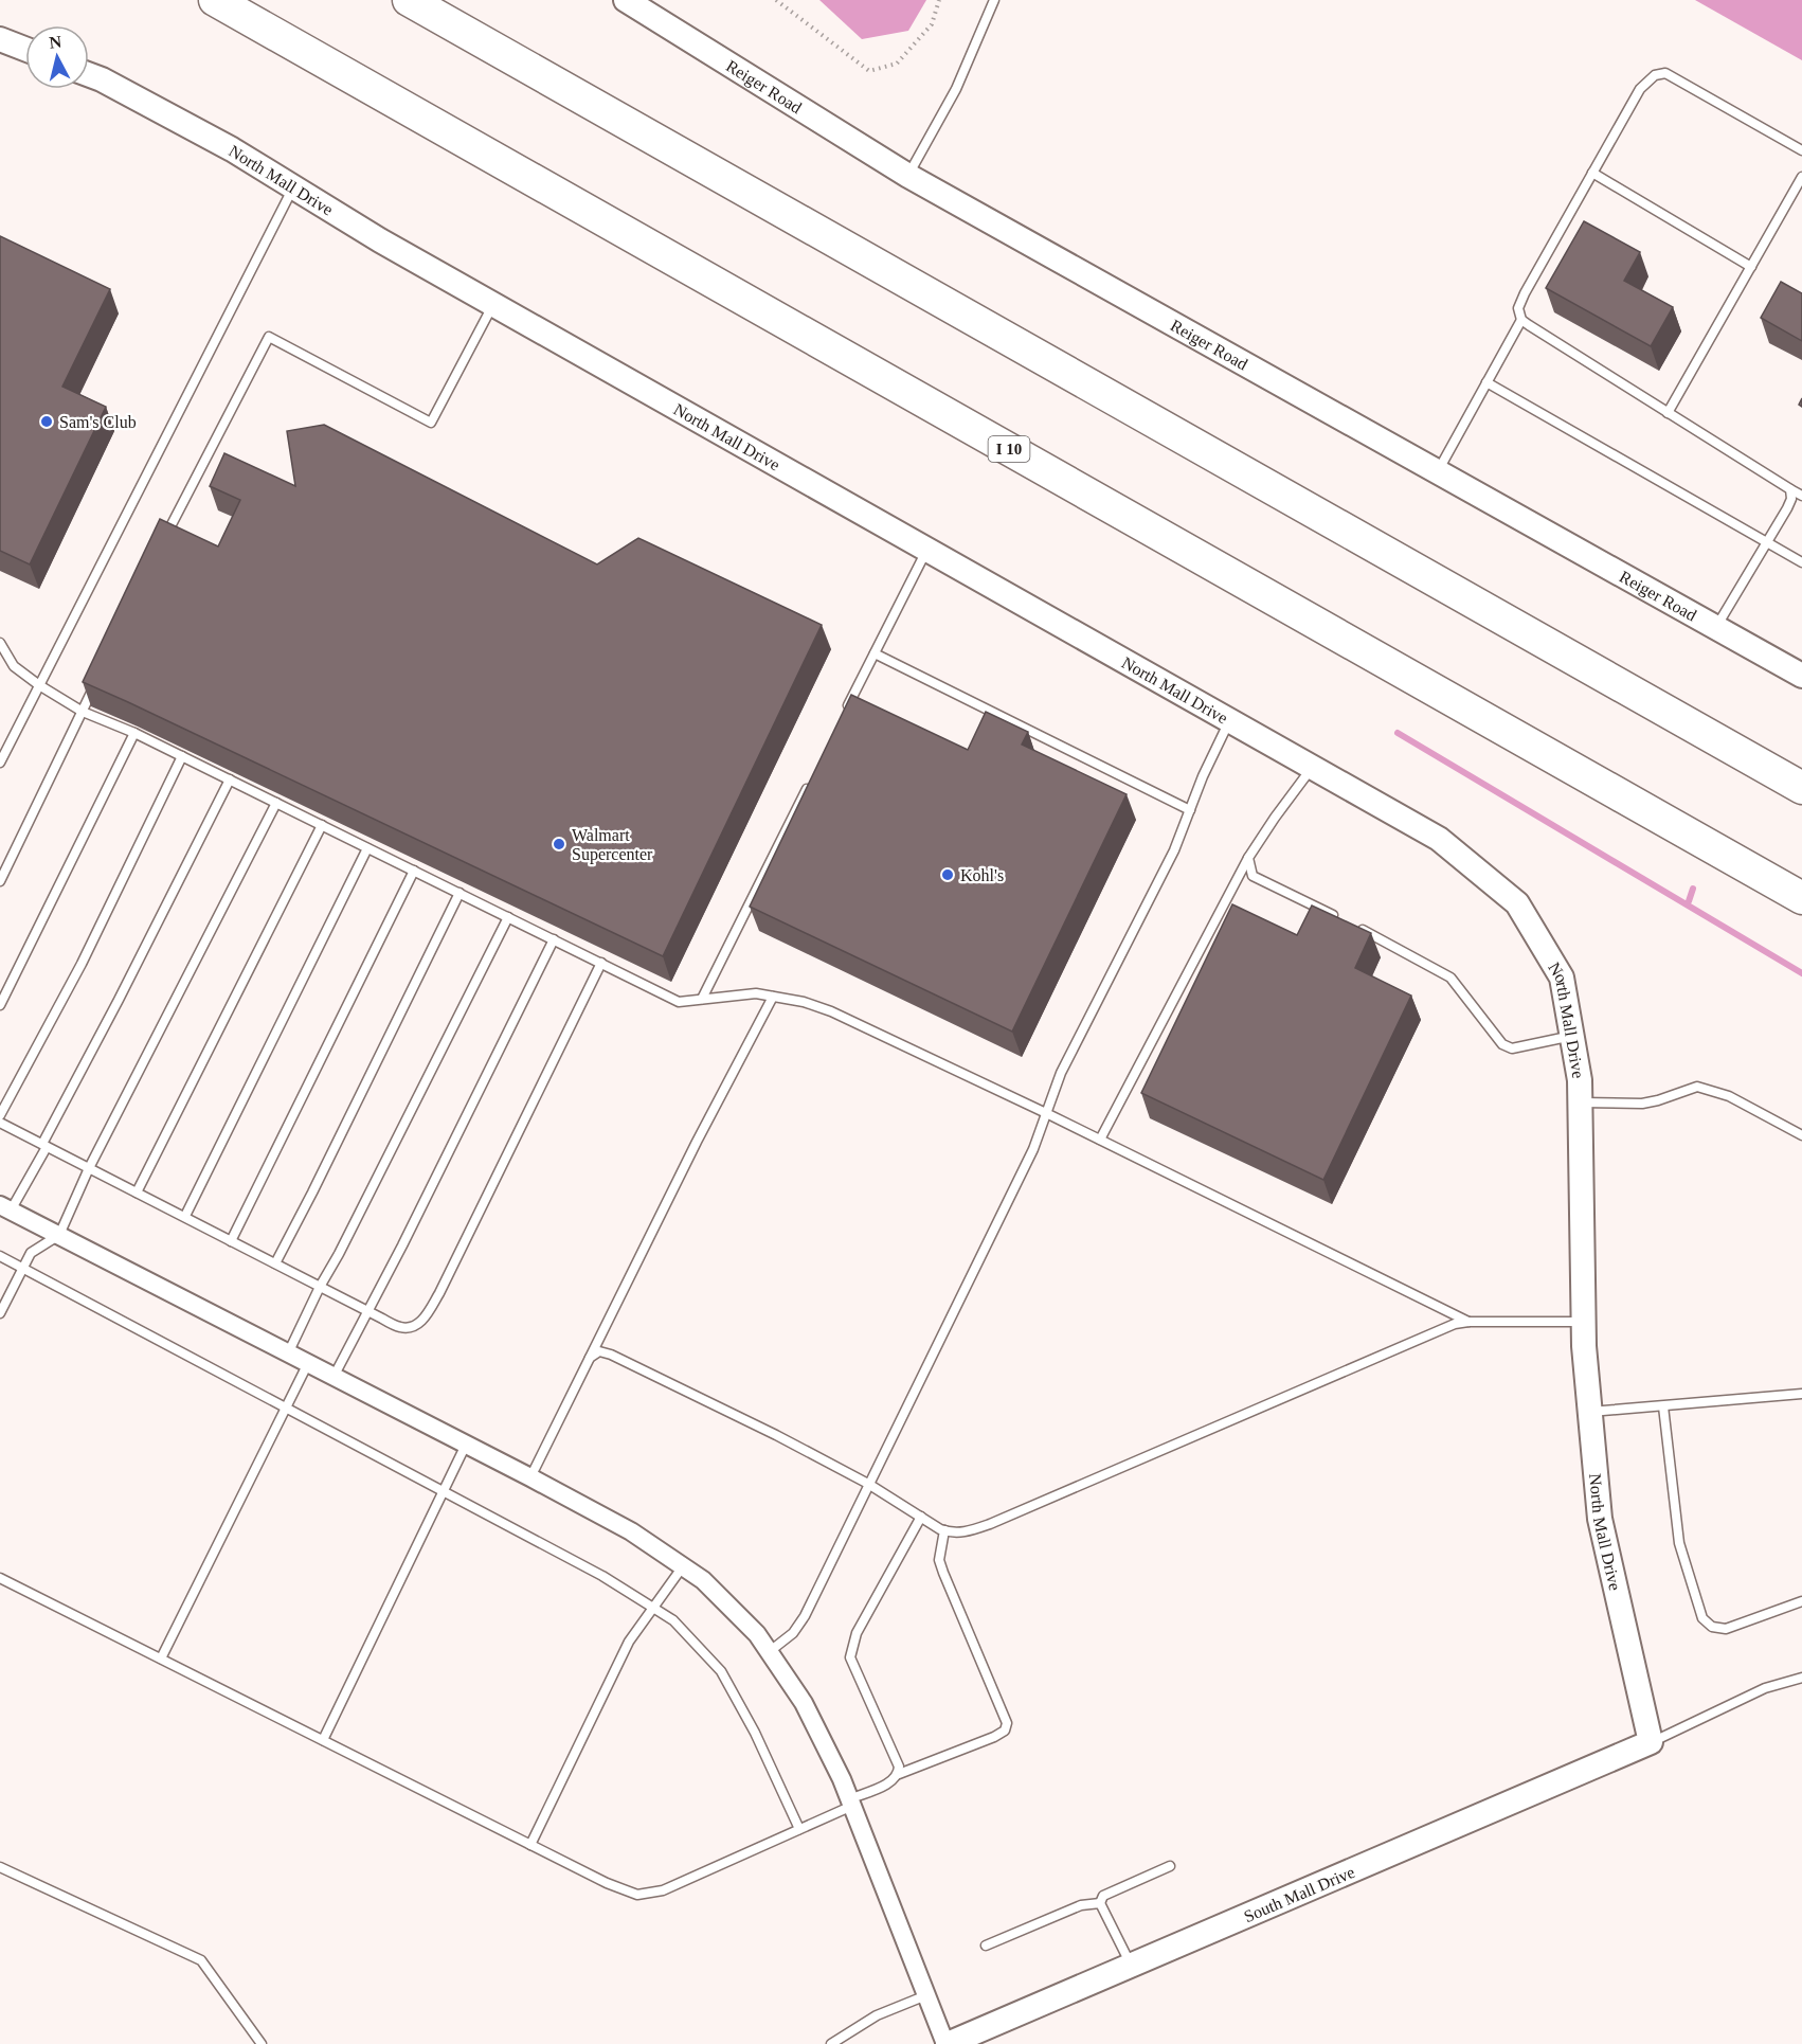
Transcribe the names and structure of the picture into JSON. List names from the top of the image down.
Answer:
{
  "streets": {
    "highway": ["I 10"],
    "street": ["Reiger Road", "North Mall Drive", "South Mall Drive"]
  },
  "crossings": [
    ["North Mall Drive", "South Mall Drive"]
  ],
  "places": ["Sam's Club", "Walmart Supercenter", "Kohl's"],
  "north": "top"
}
